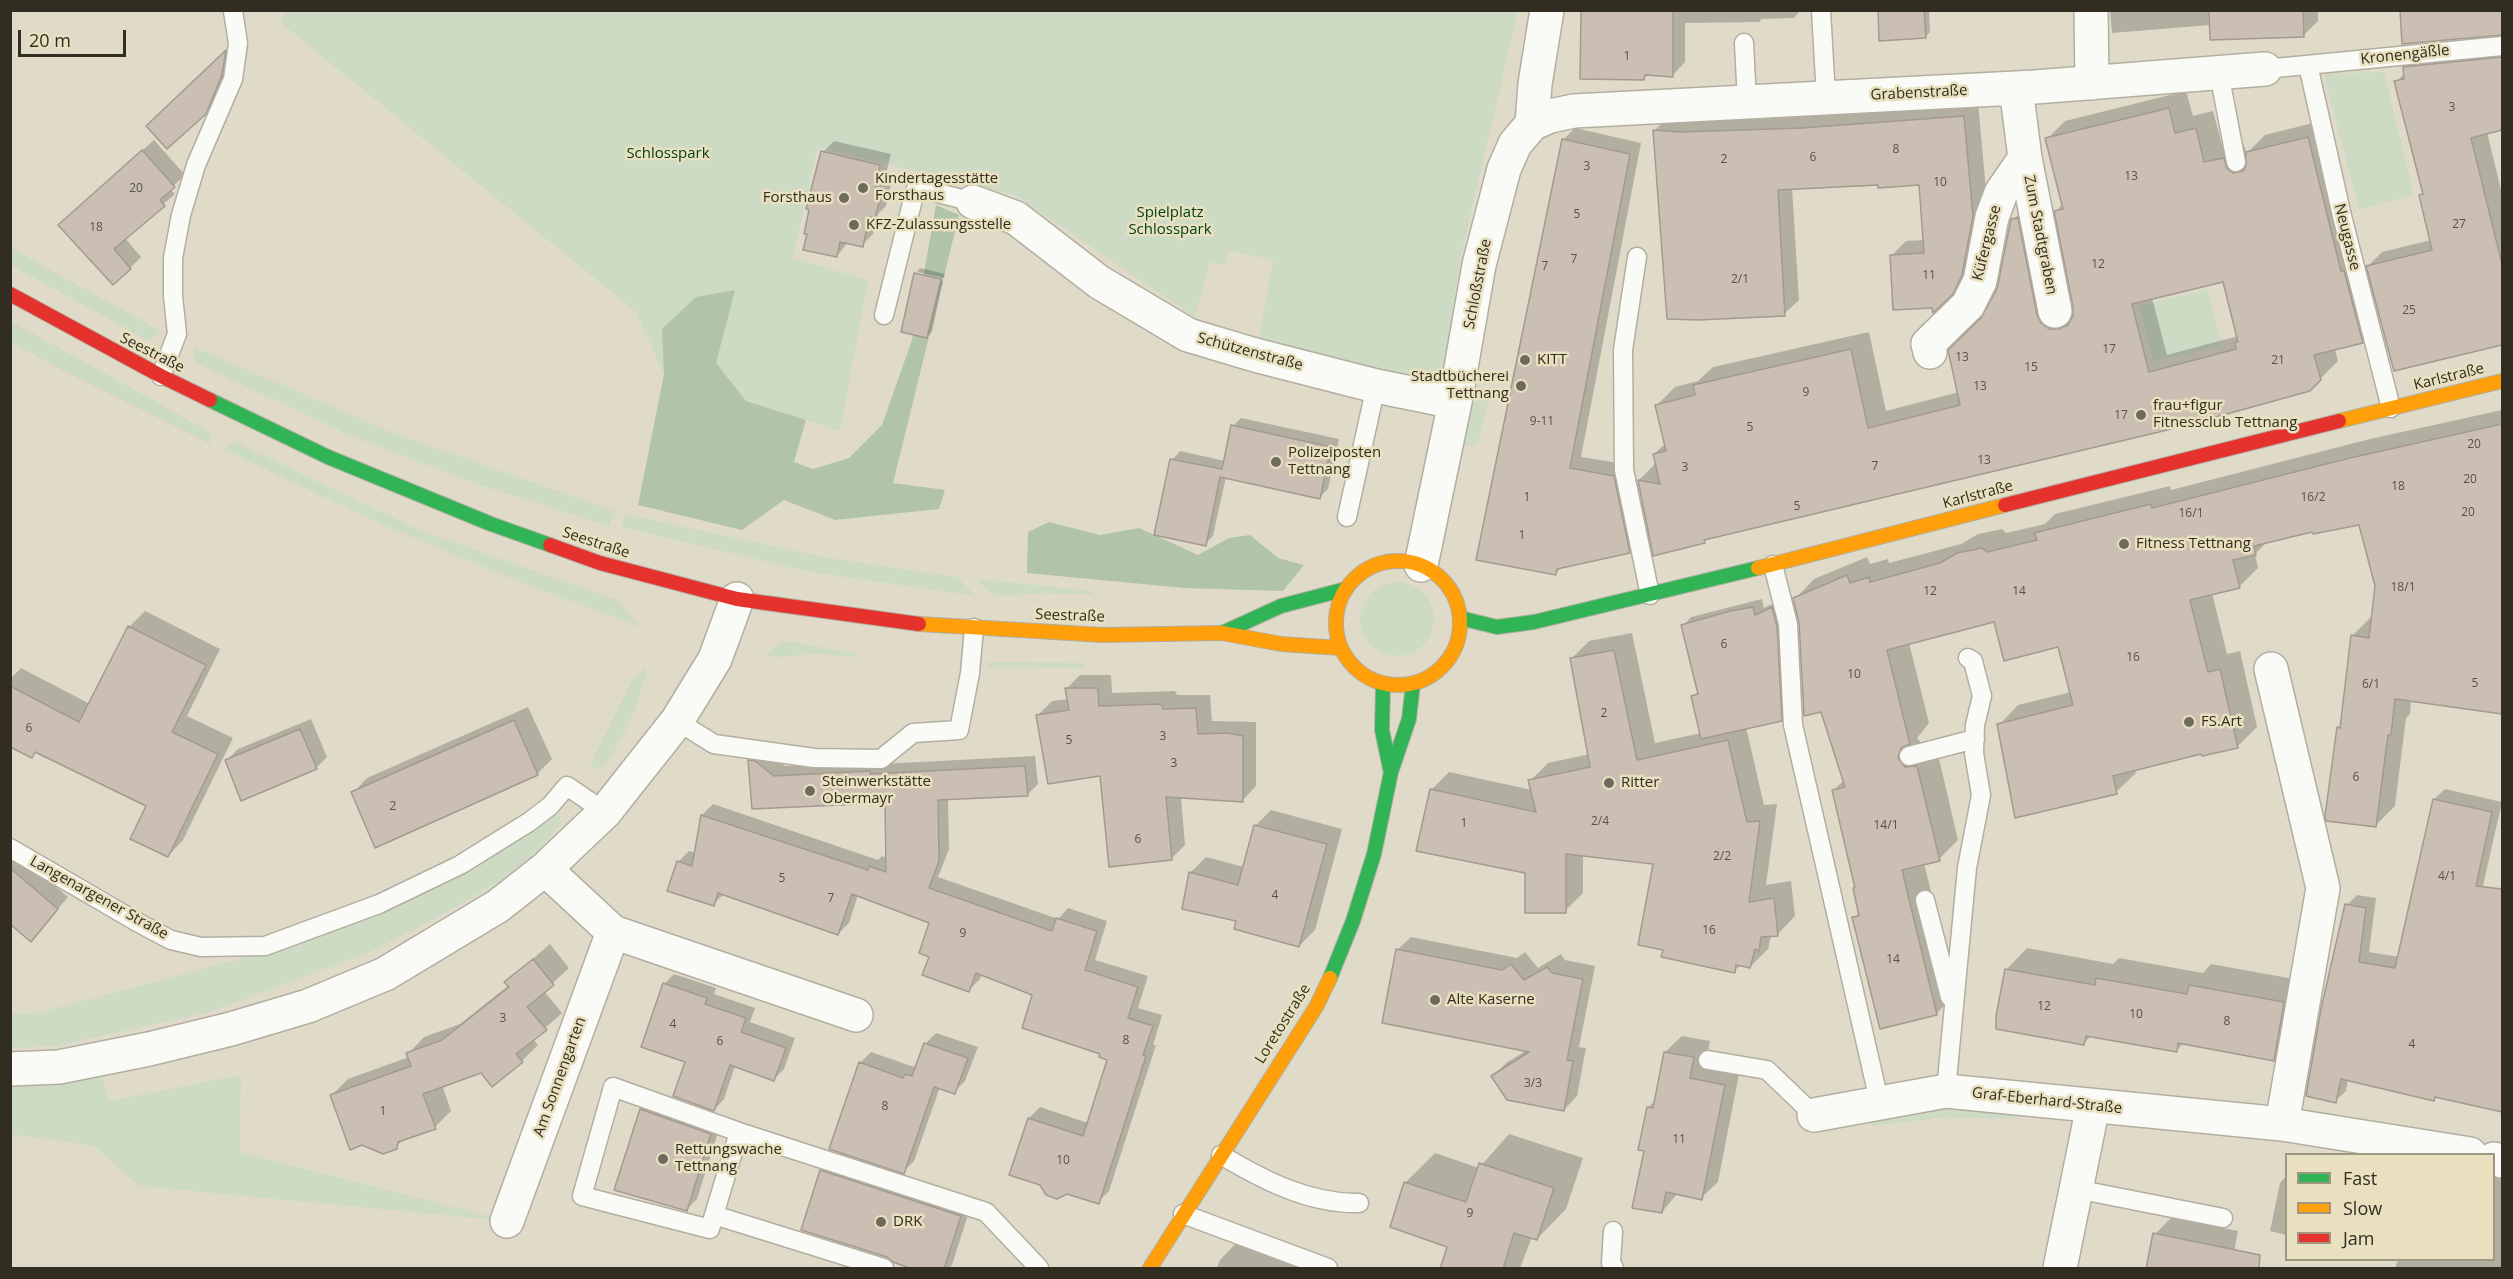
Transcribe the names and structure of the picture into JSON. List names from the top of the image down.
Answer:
{
  "streets": {
    "main road": ["Seestraße", "Karlstraße", "Loretostraße"],
    "street": [
      "Grabenstraße",
      "Zum Stadtgraben",
      "Küfergasse",
      "Schloßstraße",
      "Schützenstraße",
      "Am Sonnengarten",
      "Graf-Eberhard-Straße"
    ],
    "lane": ["Kronengäßle", "Neugasse", "Langenargener Straße"]
  },
  "crossings": [
    ["Kronengäßle", "Grabenstraße"],
    ["Kronengäßle", "Neugasse"],
    ["Grabenstraße", "Neugasse"],
    ["Grabenstraße", "Schloßstraße"],
    ["Zum Stadtgraben", "Küfergasse"],
    ["Neugasse", "Karlstraße"],
    ["Schloßstraße", "Schützenstraße"],
    ["Schloßstraße", "Seestraße"],
    ["Schloßstraße", "Karlstraße"],
    ["Schloßstraße", "Loretostraße"],
    ["Seestraße", "Karlstraße"],
    ["Seestraße", "Loretostraße"],
    ["Karlstraße", "Loretostraße"]
  ],
  "parks": ["Schlosspark", "Spielplatz Schlosspark"],
  "places": [
    "Kindertagesstätte Forsthaus",
    "Forsthaus",
    "KFZ-Zulassungsstelle",
    "KITT",
    "Stadtbücherei Tettnang",
    "frau+figur Fitnessclub Tettnang",
    "Polizeiposten Tettnang",
    "Fitness Tettnang",
    "FS.Art",
    "Ritter",
    "Steinwerkstätte Obermayr",
    "Alte Kaserne",
    "Rettungswache Tettnang",
    "DRK"
  ],
  "house_numbers": [
    "1",
    "3",
    "8",
    "6",
    "2",
    "3",
    "13",
    "10",
    "20",
    "5",
    "27",
    "18",
    "7",
    "12",
    "7",
    "11",
    "2/1",
    "25",
    "17",
    "13",
    "21",
    "15",
    "13",
    "9",
    "17",
    "9-11",
    "5",
    "20",
    "13",
    "7",
    "3",
    "20",
    "18",
    "1",
    "16/2",
    "5",
    "20",
    "16/1",
    "1",
    "18/1",
    "12",
    "14",
    "6",
    "16",
    "10",
    "5",
    "6/1",
    "2",
    "6",
    "3",
    "5",
    "3",
    "6",
    "2",
    "2/4",
    "1",
    "14/1",
    "6",
    "2/2",
    "4/1",
    "5",
    "4",
    "7",
    "16",
    "9",
    "14",
    "12",
    "10",
    "3",
    "8",
    "4",
    "8",
    "6",
    "4",
    "3/3",
    "8",
    "1",
    "11",
    "10",
    "9"
  ],
  "legend": ["Fast", "Slow", "Jam"],
  "scale_bar": "20 m"
}
